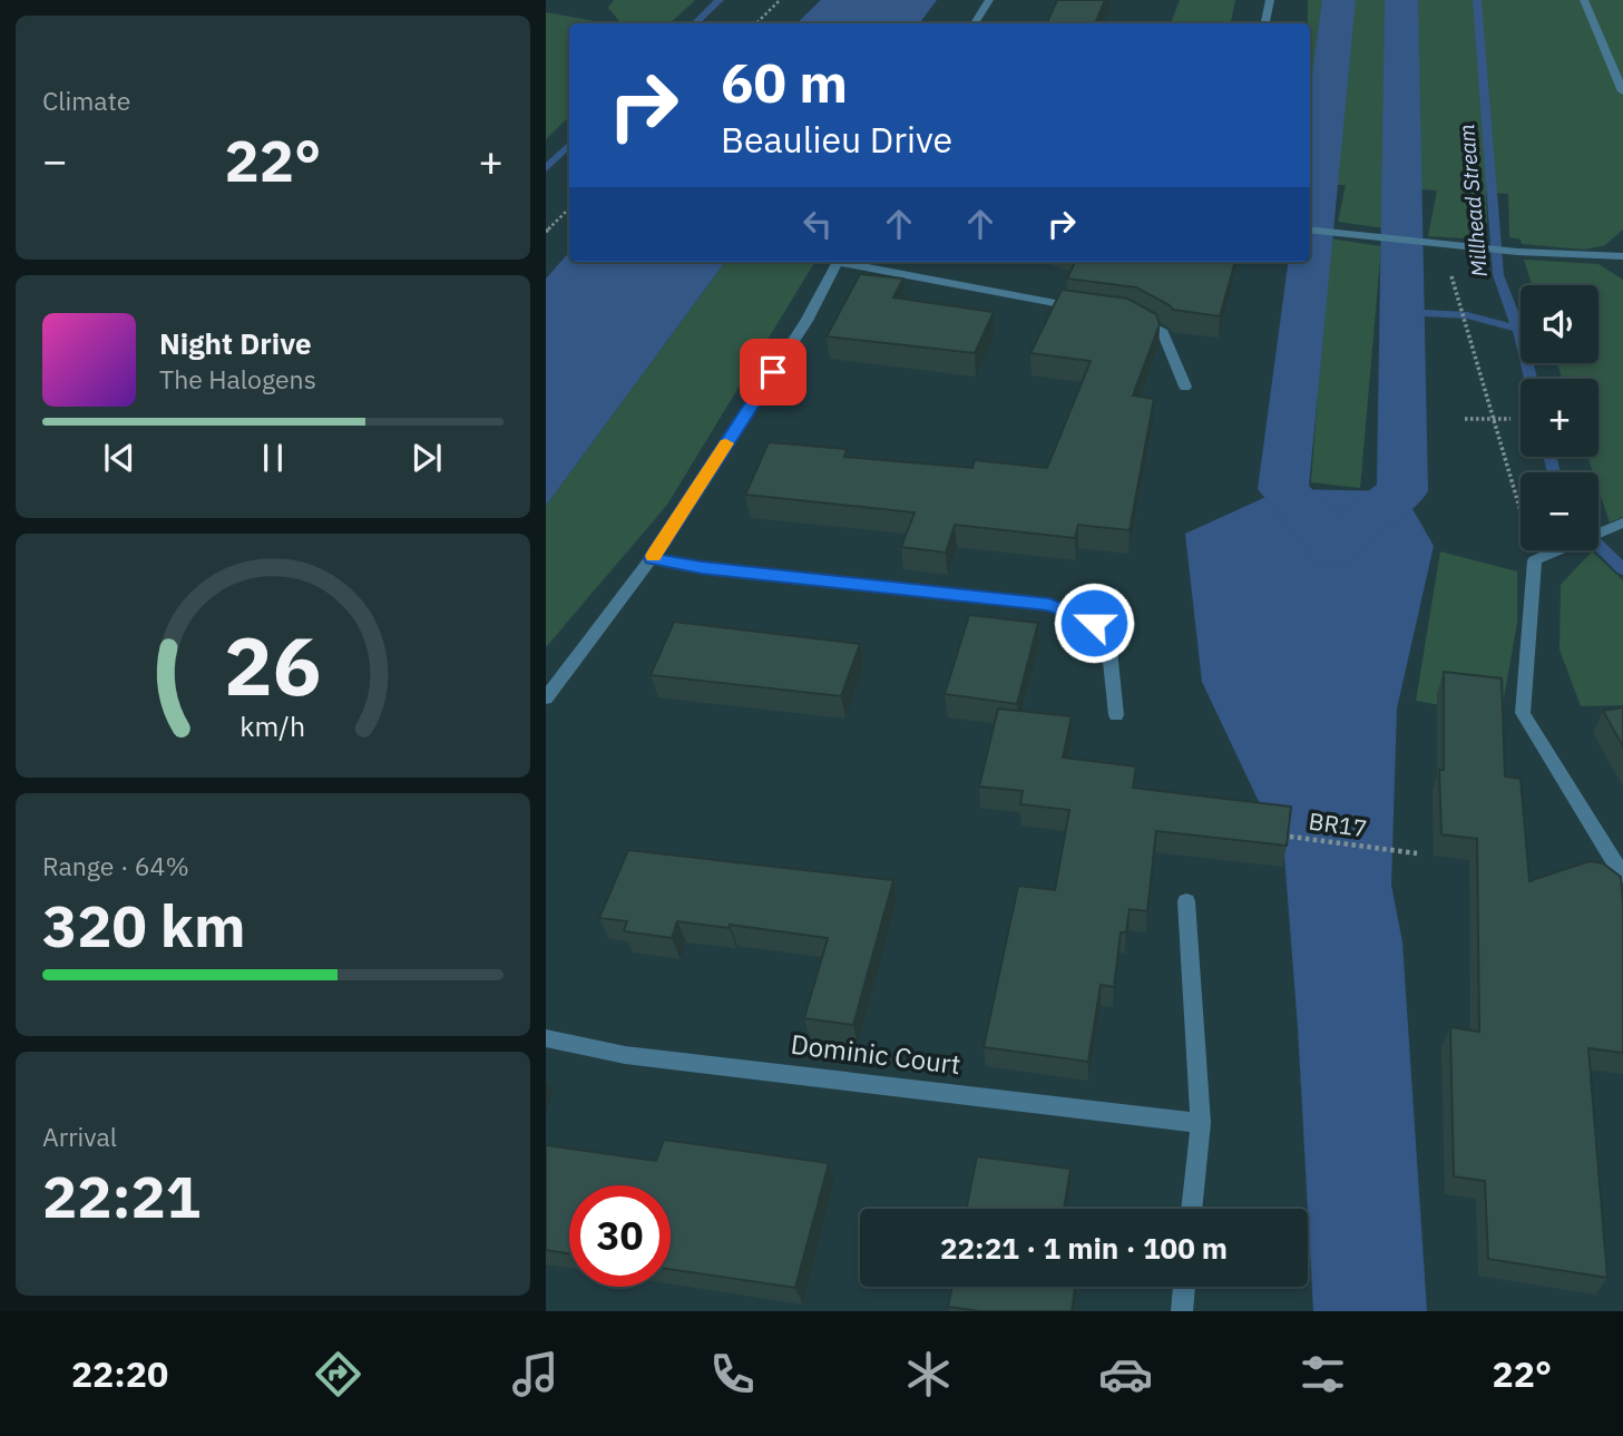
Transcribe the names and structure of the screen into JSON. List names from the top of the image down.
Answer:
{
  "streets": {
    "street": ["Dominic Court"],
    "path": ["BR17"]
  },
  "water": ["Millhead Stream"],
  "page": {
    "tile": [
      "Climate",
      ["Range · 64%", "320 km"],
      ["Arrival", "22:21"]
    ],
    "turn": ["60 m", "Beaulieu Drive"],
    "heat": ["−", "22°", "+"],
    "map_buttons": ["+", "−"],
    "song": ["Night Drive", "The Halogens"],
    "limit": "30",
    "trip": "22:21 · 1 min · 100 m",
    "tabs": ["22:20", "22°"],
    "gauge": ["26", "km/h"]
  }
}
